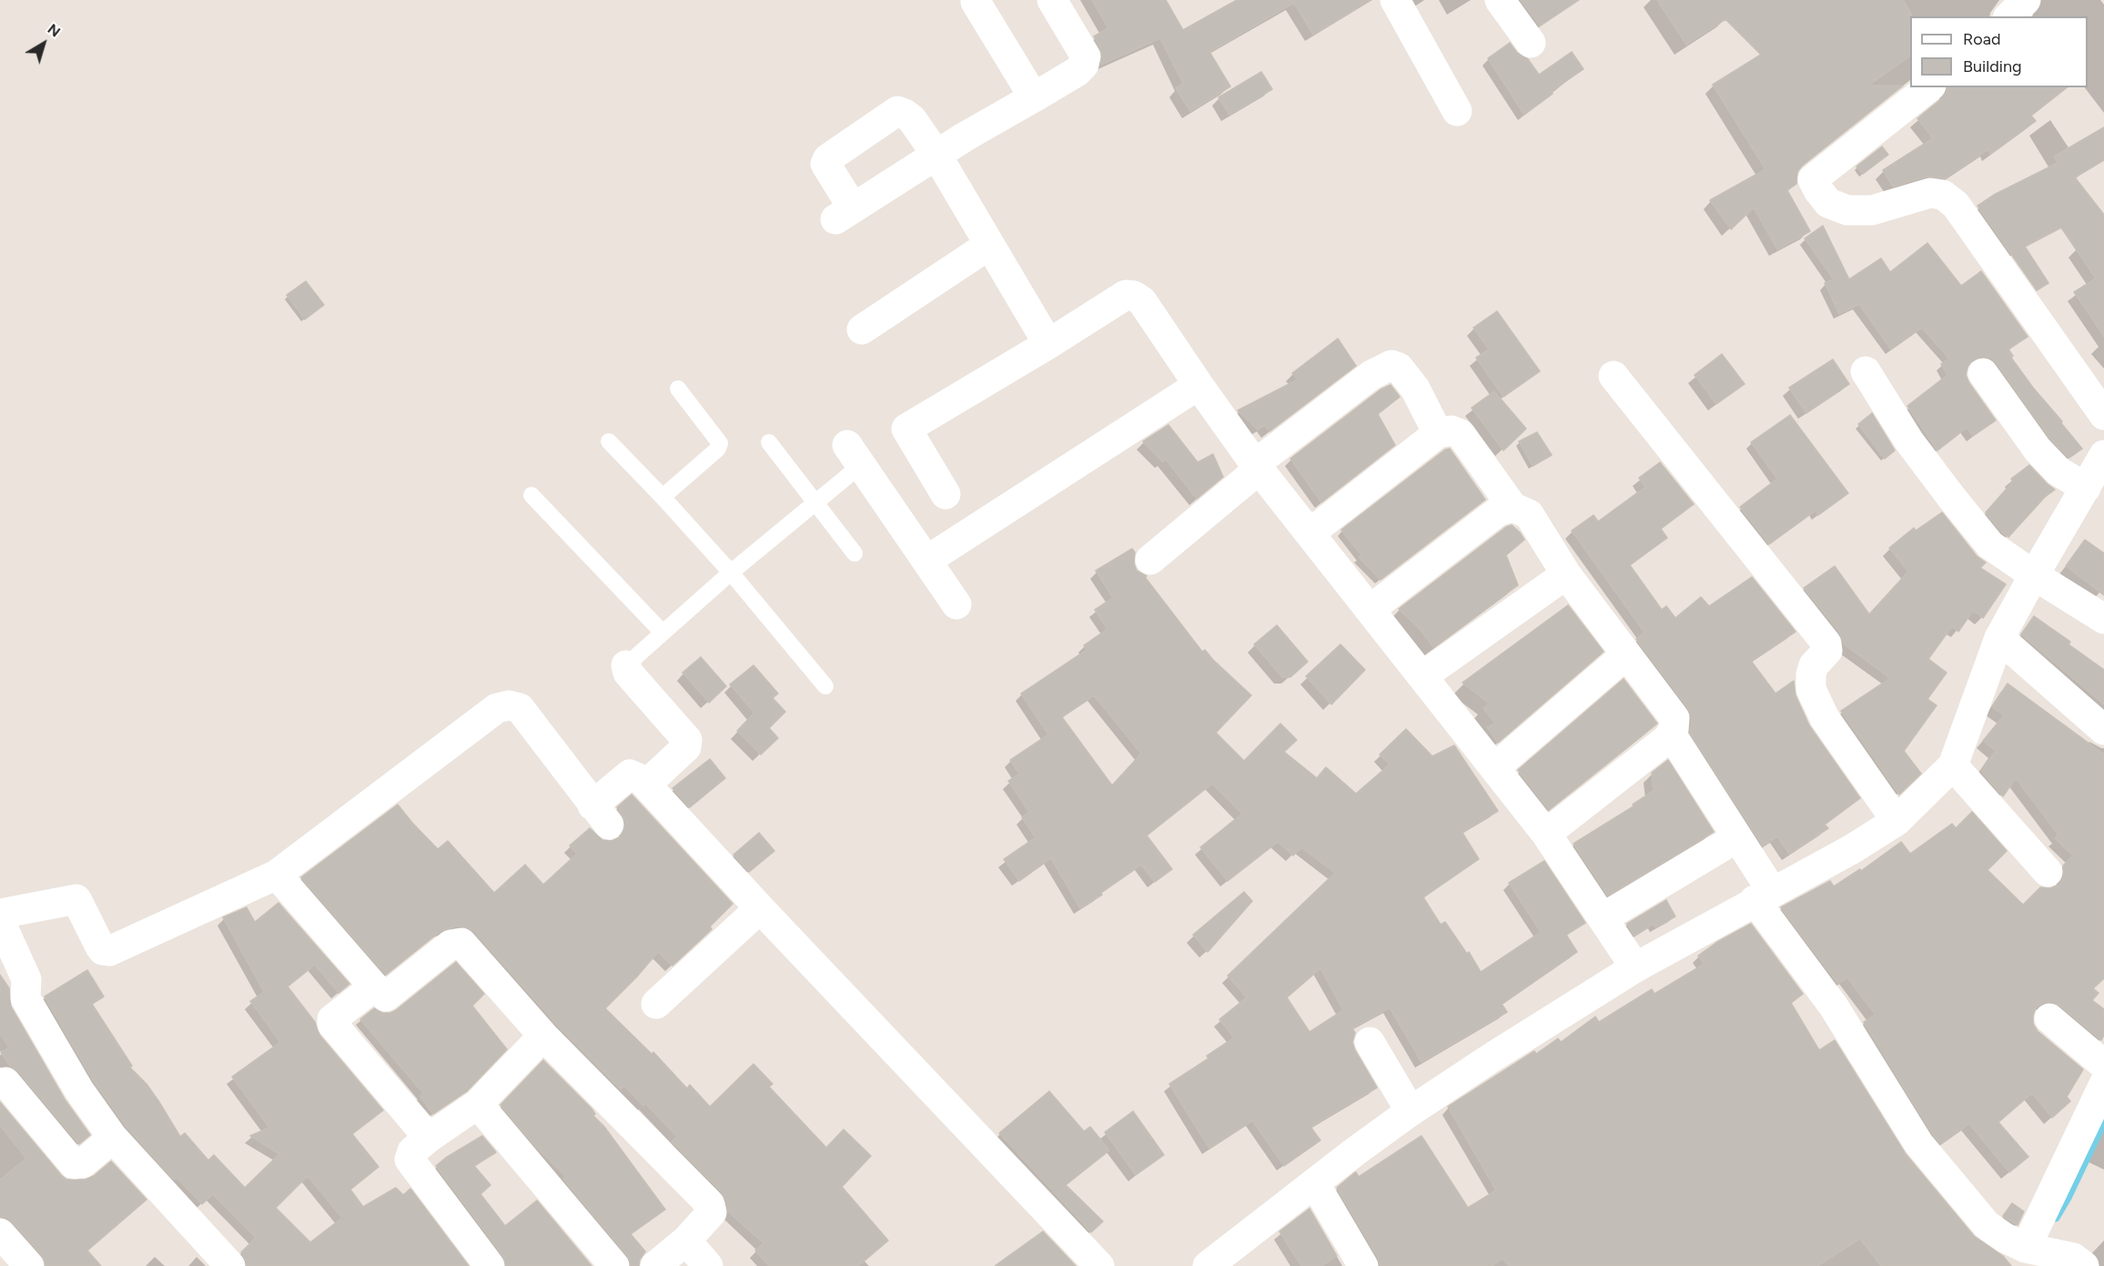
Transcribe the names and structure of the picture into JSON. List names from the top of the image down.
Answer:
{
  "legend": ["Road", "Building"],
  "north": "top right"
}
